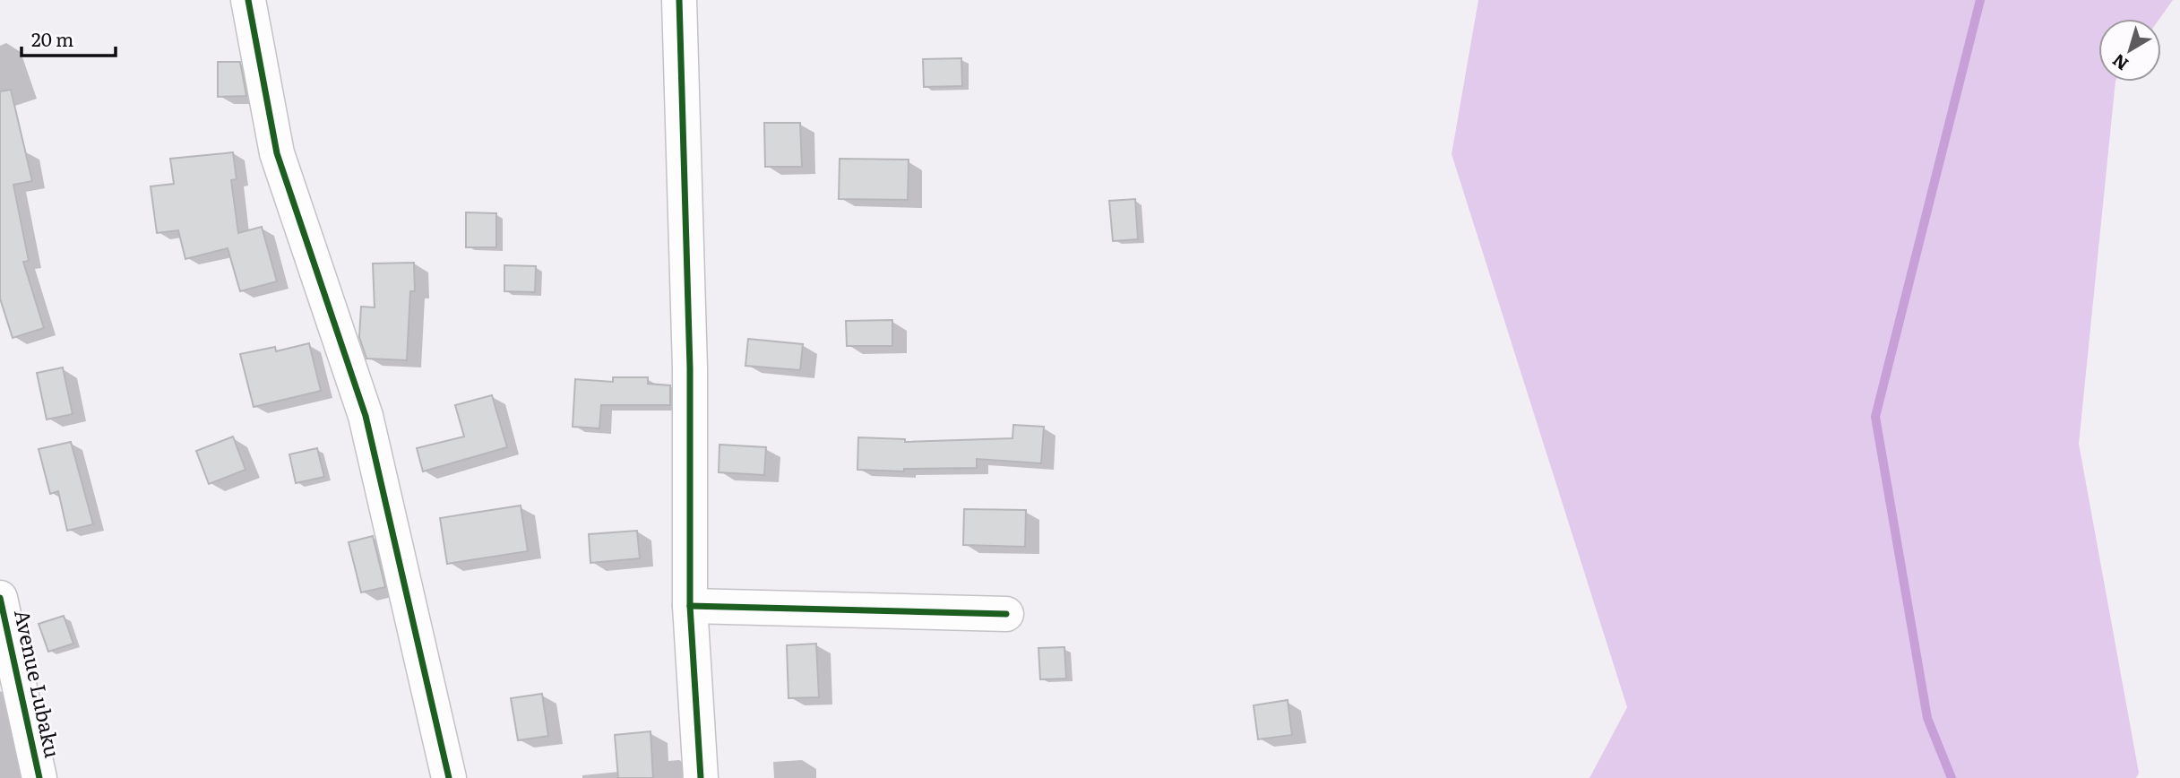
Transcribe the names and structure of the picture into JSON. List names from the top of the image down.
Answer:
{
  "streets": {
    "street": ["Avenue Lubaku"]
  },
  "scale_bar": "20 m",
  "north": "bottom left"
}
